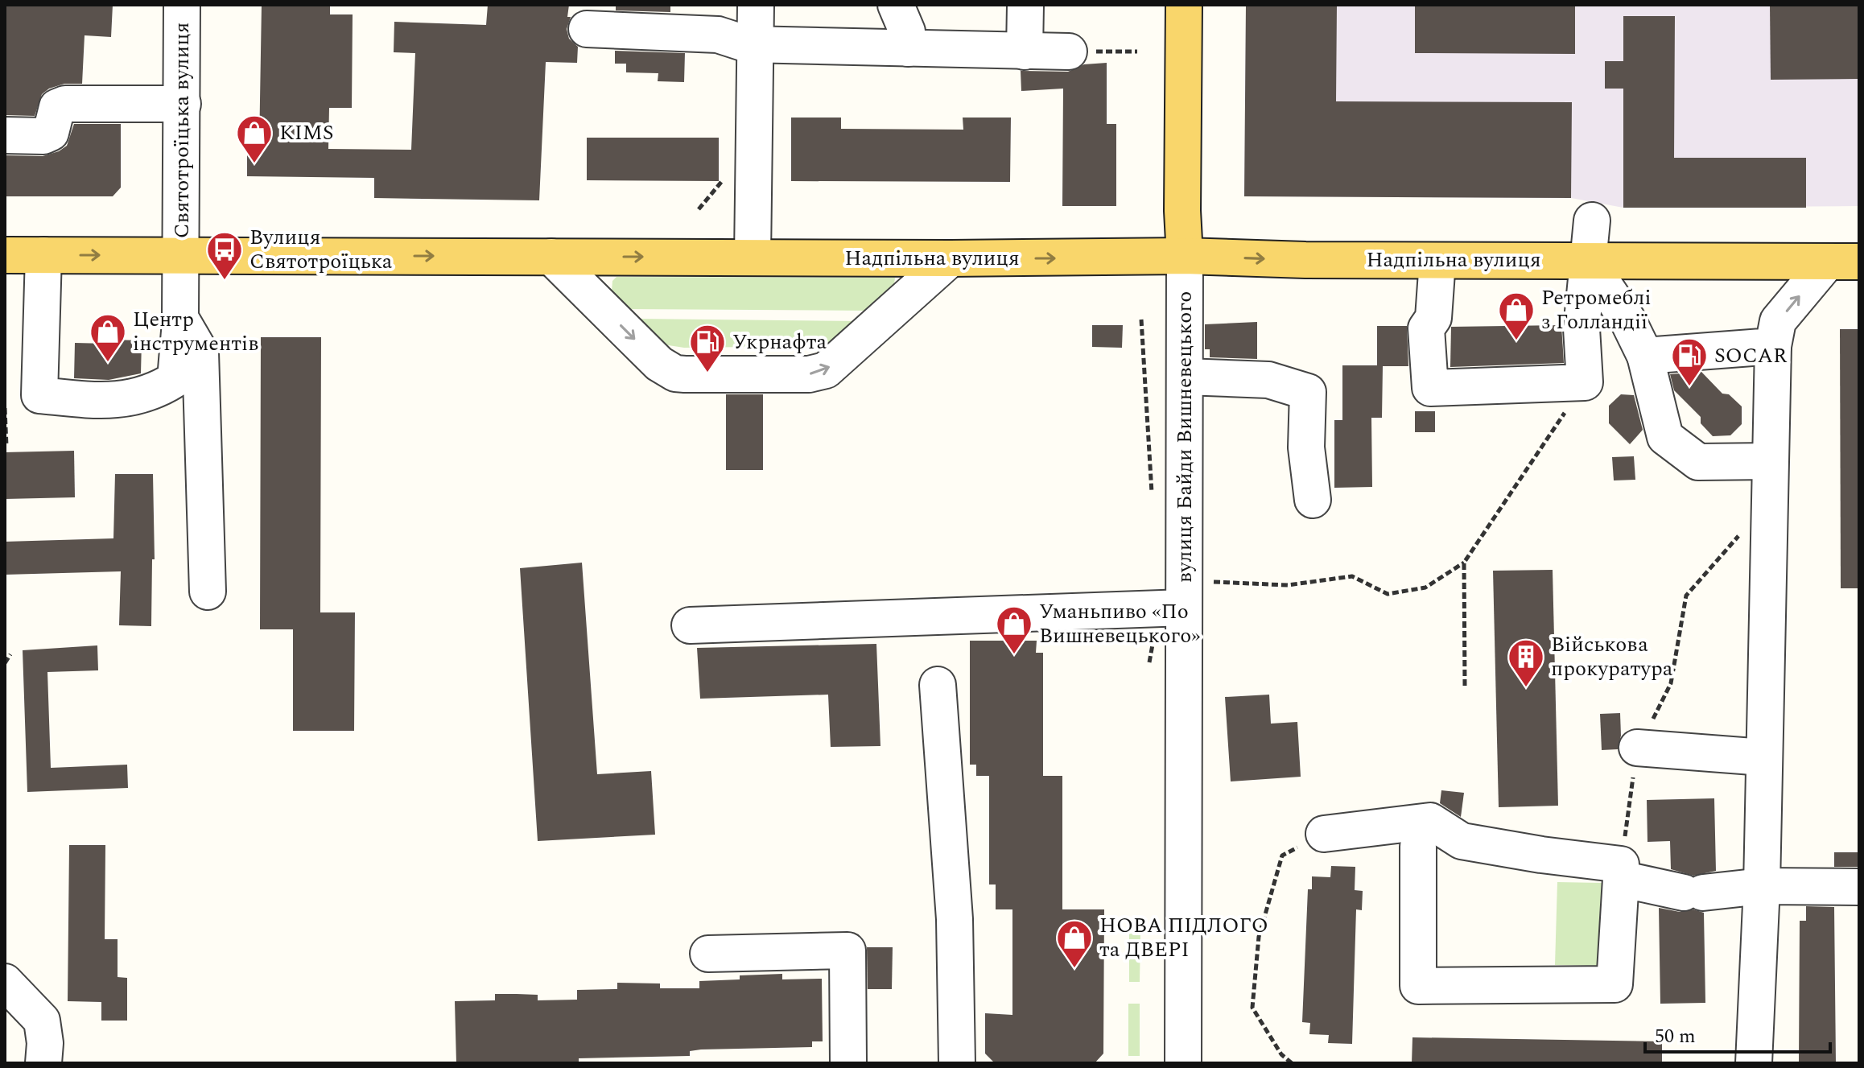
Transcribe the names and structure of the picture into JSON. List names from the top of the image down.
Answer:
{
  "streets": {
    "main road": ["Надпільна вулиця", "вулиця Байди Вишневецького"],
    "street": ["Святотроїцька вулиця"]
  },
  "crossings": [
    ["Святотроїцька вулиця", "Надпільна вулиця"],
    ["Надпільна вулиця", "вулиця Байди Вишневецького"]
  ],
  "one_way": ["Надпільна вулиця"],
  "places": {
    "shop": [
      "KIMS",
      "Ретромеблі з Голландії",
      "Центр інструментів",
      "Уманьпиво «По Вишневецького»",
      "НОВА ПІДЛОГО та ДВЕРІ"
    ],
    "bus stop": ["Вулиця Святотроїцька"],
    "fuel station": ["Укрнафта", "SOCAR"],
    "building": ["Військова прокуратура"]
  },
  "scale_bar": "50 m"
}
